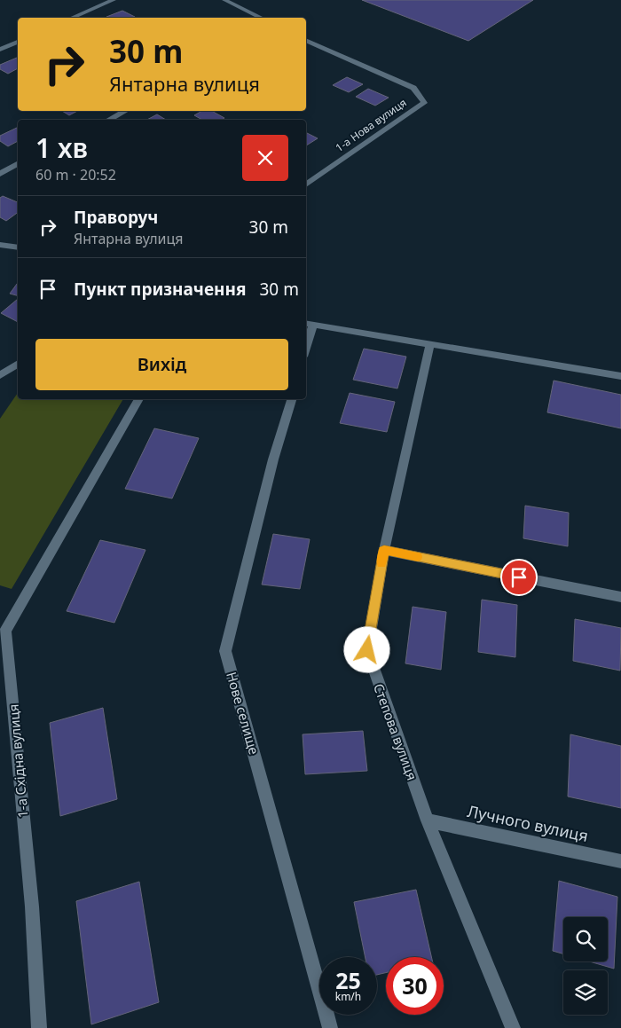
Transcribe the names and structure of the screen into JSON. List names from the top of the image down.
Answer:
{
  "streets": {
    "street": [
      "1-а Нова вулиця",
      "Нове селище",
      "Степова вулиця",
      "1-а Східна вулиця",
      "Лучного вулиця"
    ]
  },
  "crossings": [
    ["Степова вулиця", "Лучного вулиця"]
  ],
  "page": {
    "turn": ["30 m", "Янтарна вулиця"],
    "heading": ["1 хв", "60 m · 20:52"],
    "list": [
      {
        "name": "Праворуч",
        "note": "Янтарна вулиця",
        "value": "30 m"
      },
      {
        "name": "Пункт призначення",
        "value": "30 m"
      }
    ],
    "buttons": "Вихід",
    "speed": "25 km/h",
    "limit": "30"
  }
}
